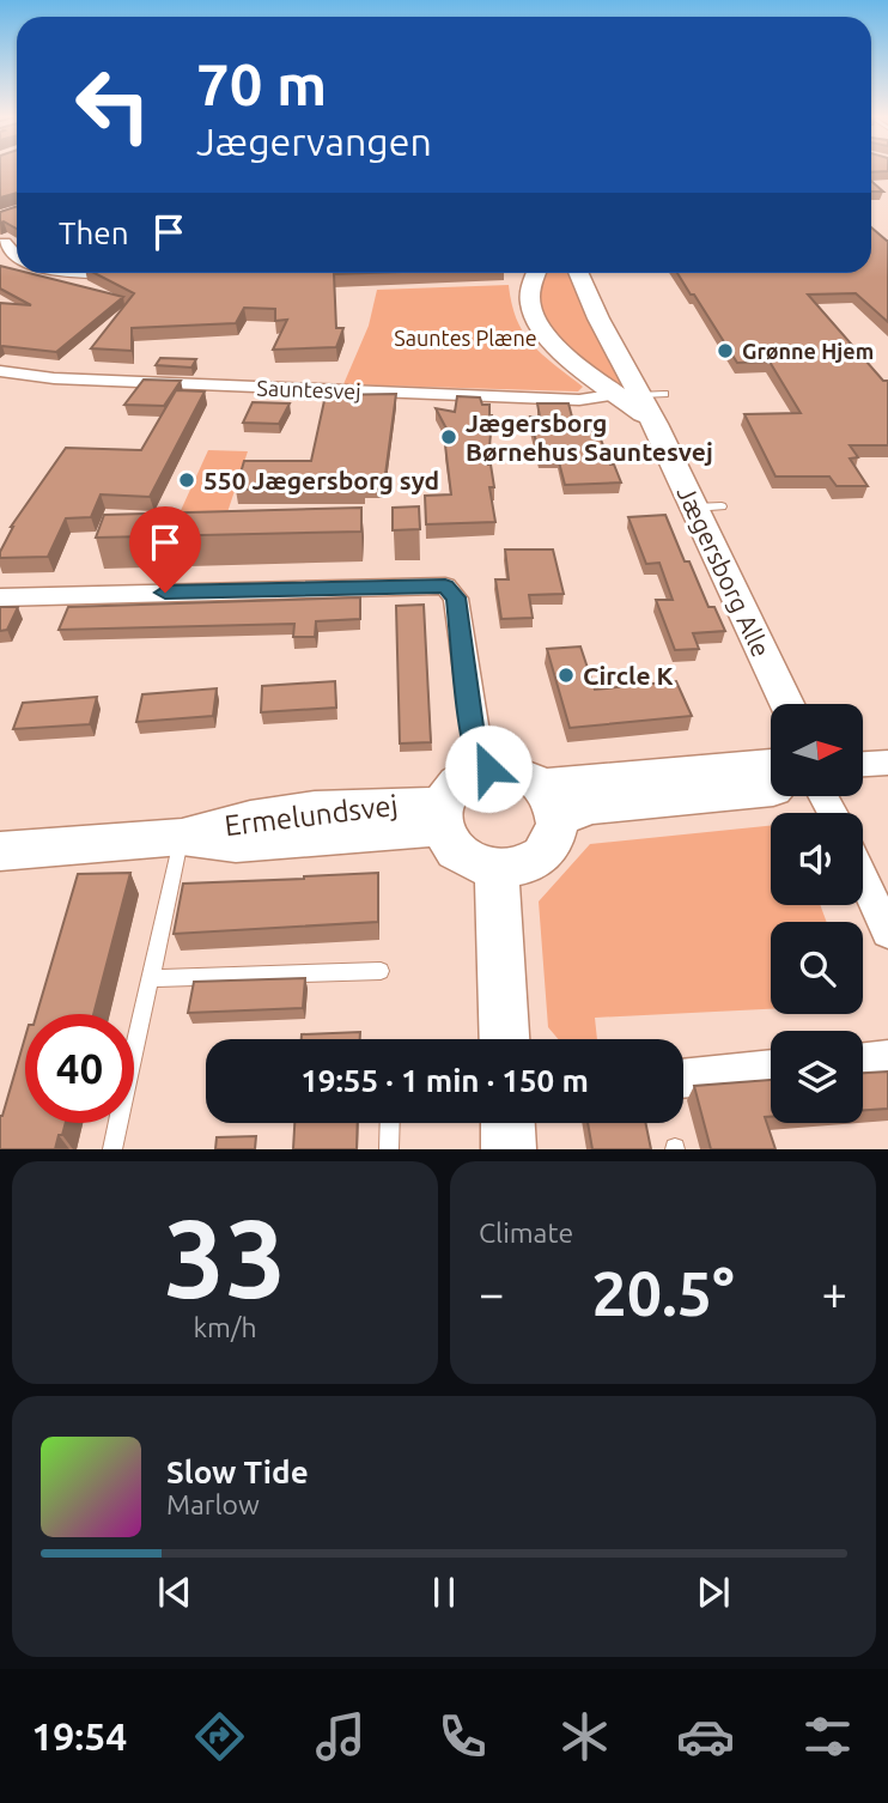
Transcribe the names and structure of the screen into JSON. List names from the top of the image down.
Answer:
{
  "streets": {
    "street": ["Sauntesvej", "Jægersborg Alle", "Ermelundsvej"]
  },
  "crossings": [
    ["Sauntesvej", "Jægersborg Alle"]
  ],
  "parks": ["Sauntes Plæne"],
  "places": [
    "Grønne Hjem",
    "Jægersborg Børnehus Sauntesvej",
    "550 Jægersborg syd",
    "Circle K"
  ],
  "north": "right",
  "page": {
    "turn": ["70 m", "Jægervangen"],
    "then": "Then",
    "limit": "40",
    "trip": "19:55 · 1 min · 150 m",
    "tile": [
      ["33", "km/h"],
      "Climate"
    ],
    "heat": ["−", "20.5°", "+"],
    "song": ["Slow Tide", "Marlow"],
    "tabs": "19:54"
  }
}
